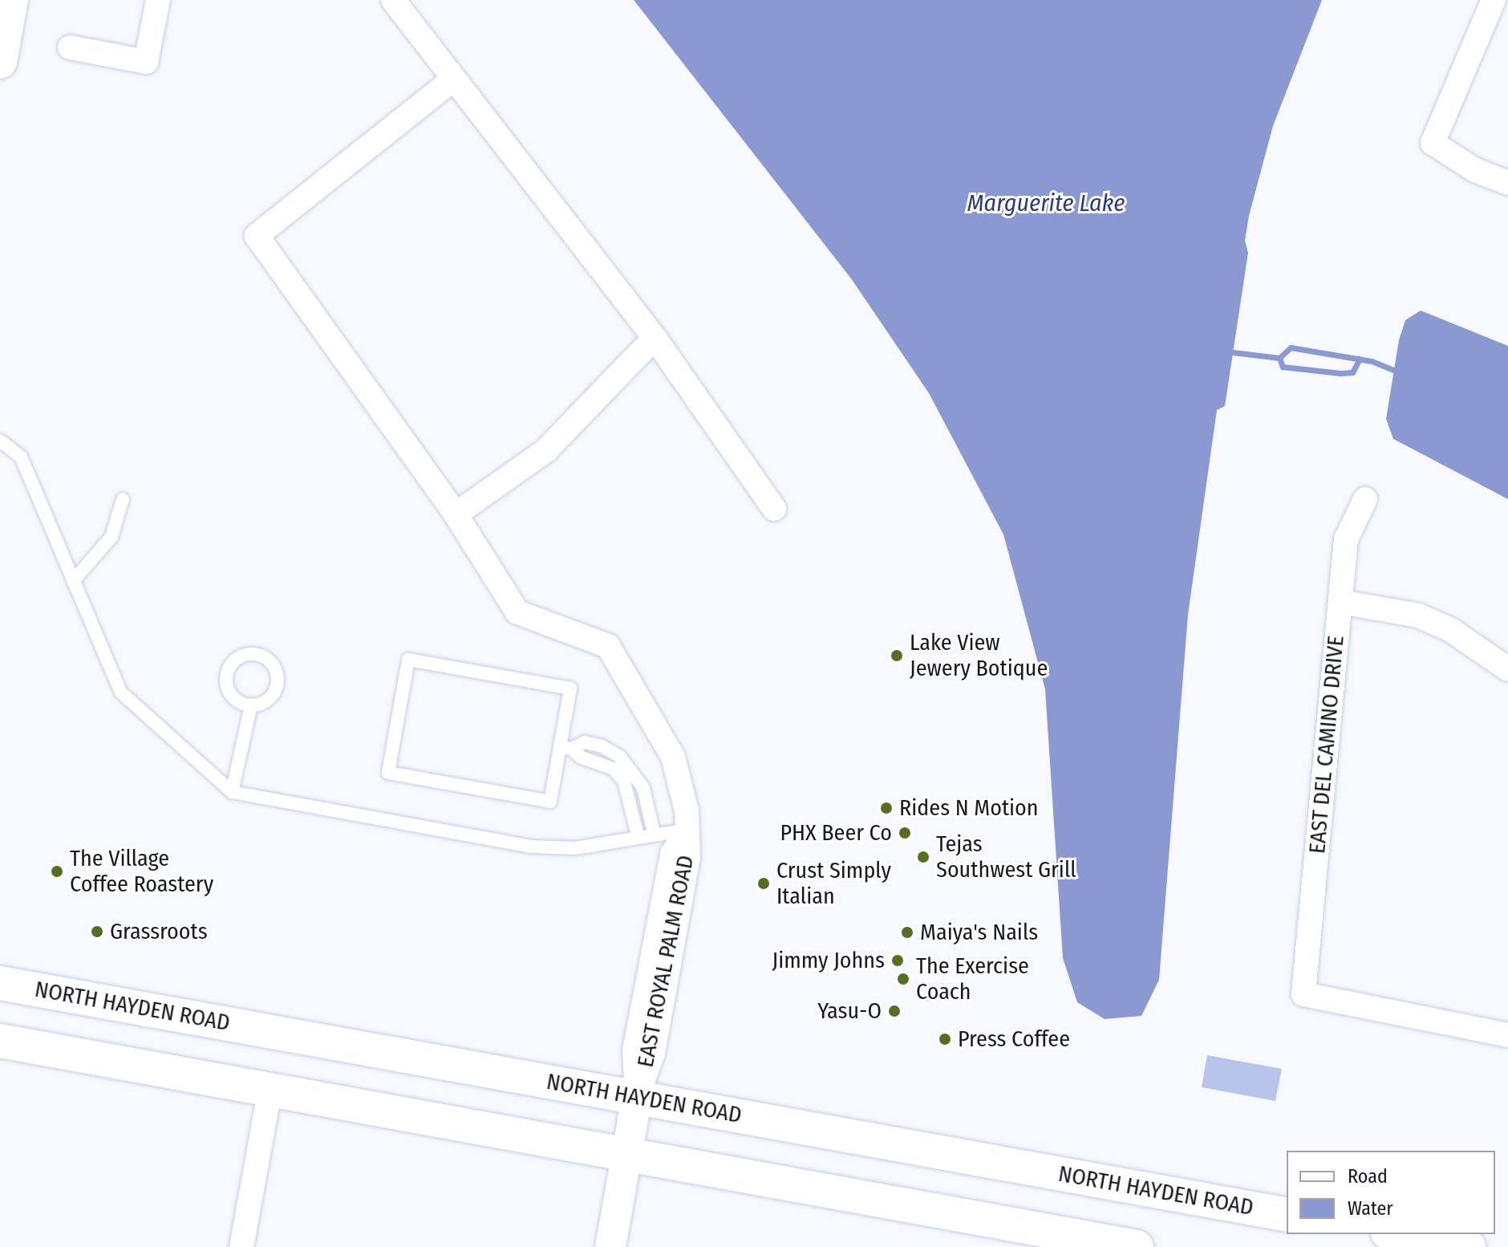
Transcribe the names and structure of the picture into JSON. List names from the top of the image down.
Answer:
{
  "streets": {
    "main road": ["NORTH HAYDEN ROAD"],
    "street": ["EAST DEL CAMINO DRIVE", "EAST ROYAL PALM ROAD"]
  },
  "crossings": [
    ["EAST ROYAL PALM ROAD", "NORTH HAYDEN ROAD"]
  ],
  "water": ["Marguerite Lake"],
  "places": [
    "Lake View Jewery Botique",
    "Rides N Motion",
    "PHX Beer Co",
    "Tejas Southwest Grill",
    "The Village Coffee Roastery",
    "Crust Simply Italian",
    "Grassroots",
    "Maiya's Nails",
    "Jimmy Johns",
    "The Exercise Coach",
    "Yasu-O",
    "Press Coffee"
  ],
  "legend": ["Road", "Water"]
}
